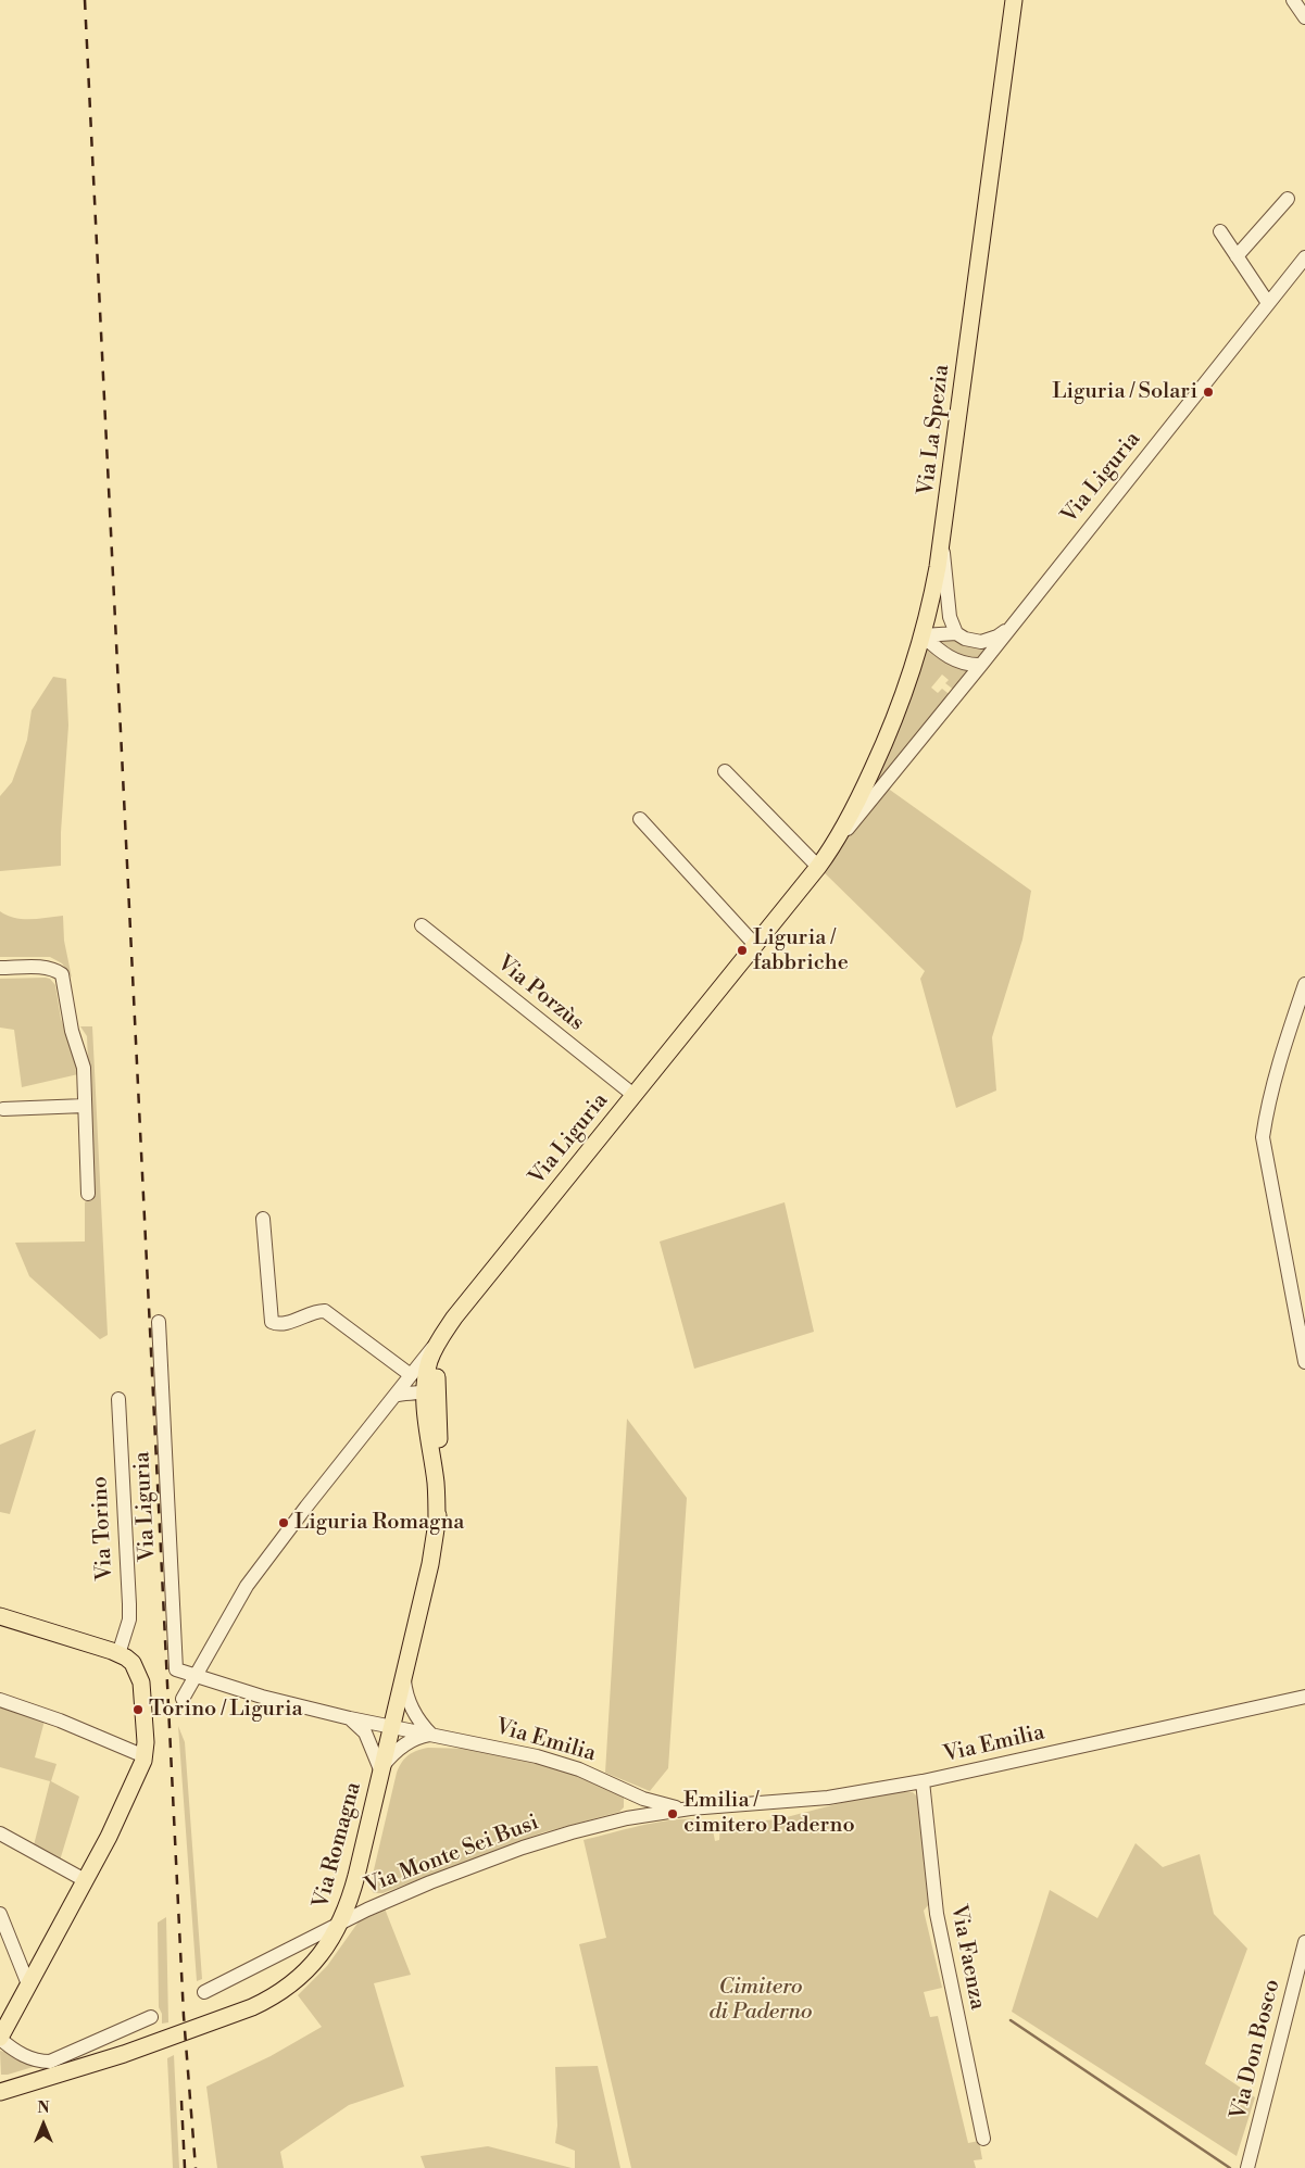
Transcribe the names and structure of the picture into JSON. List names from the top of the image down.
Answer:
{
  "streets": {
    "main road": ["Via La Spezia", "Via Liguria", "Via Romagna"],
    "street": [
      "Via Porzùs",
      "Via Torino",
      "Via Emilia",
      "Via Monte Sei Busi",
      "Via Faenza",
      "Via Don Bosco"
    ]
  },
  "crossings": [
    ["Via La Spezia", "Via Liguria"],
    ["Via Liguria", "Via Porzùs"],
    ["Via Liguria", "Via Emilia"],
    ["Via Liguria", "Via Romagna"],
    ["Via Emilia", "Via Romagna"],
    ["Via Emilia", "Via Monte Sei Busi"],
    ["Via Emilia", "Via Faenza"],
    ["Via Romagna", "Via Monte Sei Busi"]
  ],
  "parks": ["Cimitero di Paderno"],
  "places": [
    "Liguria / Solari",
    "Liguria / fabbriche",
    "Liguria Romagna",
    "Torino / Liguria",
    "Emilia / cimitero Paderno"
  ],
  "north": "top"
}
